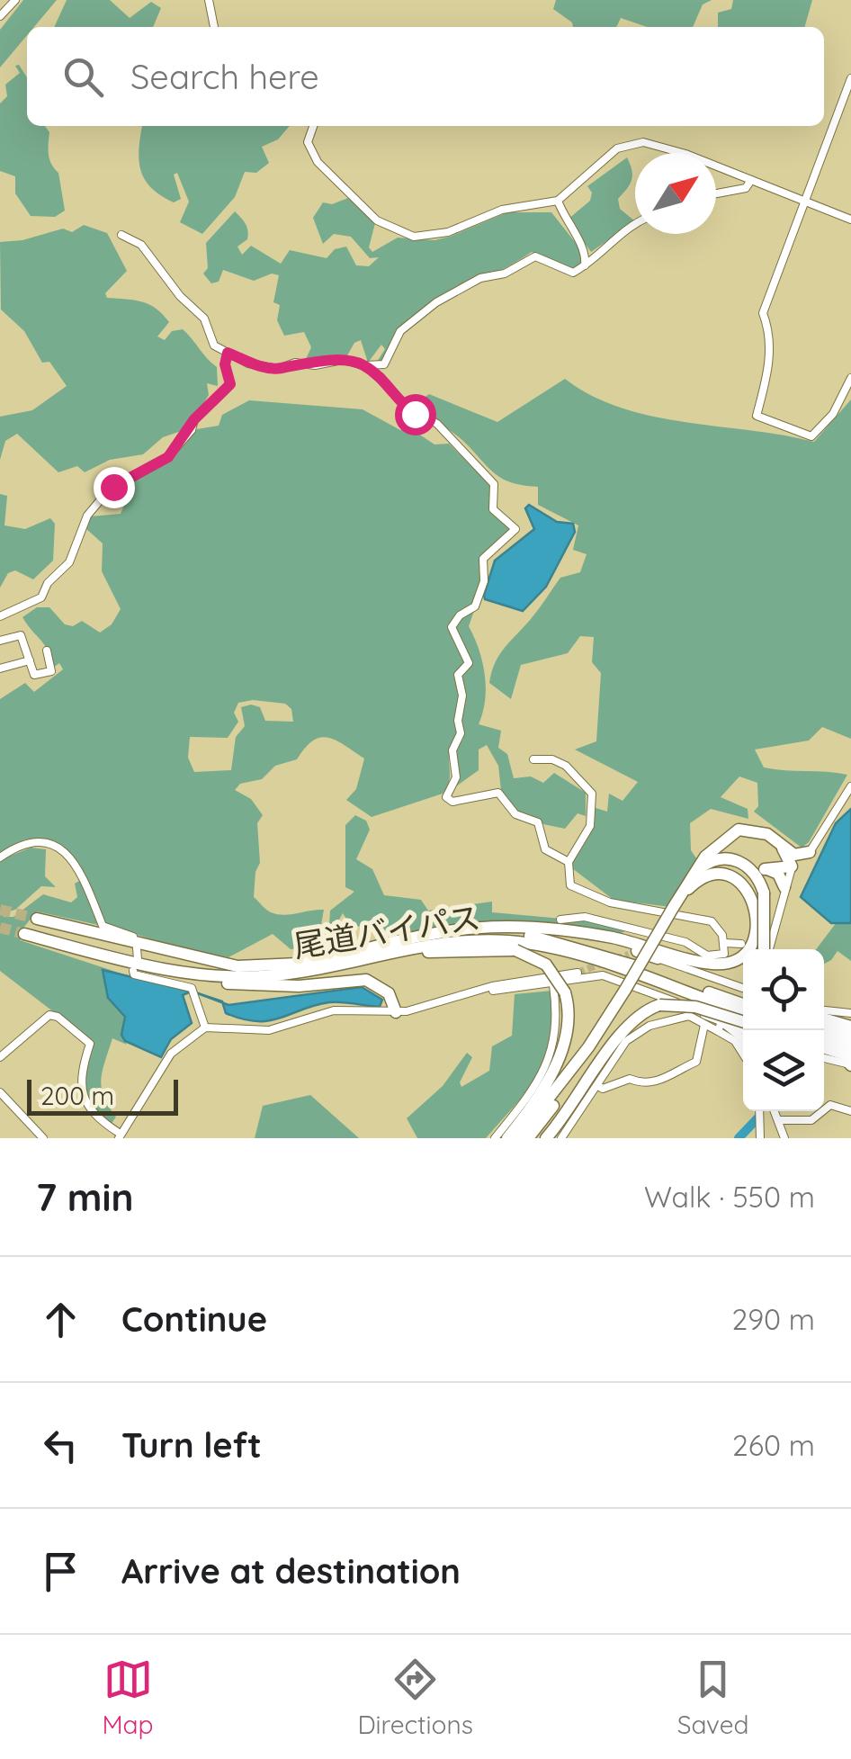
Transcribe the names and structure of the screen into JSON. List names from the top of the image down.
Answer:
{
  "streets": {
    "highway": ["尾道バイパス"]
  },
  "scale_bar": "200 m",
  "north": "top right",
  "page": {
    "search": "Search here",
    "scale": "200 m",
    "heading": ["7 min", "Walk · 550 m"],
    "list": [
      ["Continue", "290 m"],
      ["Turn left", "260 m"],
      "Arrive at destination"
    ],
    "nav": ["Map", "Directions", "Saved"]
  }
}
